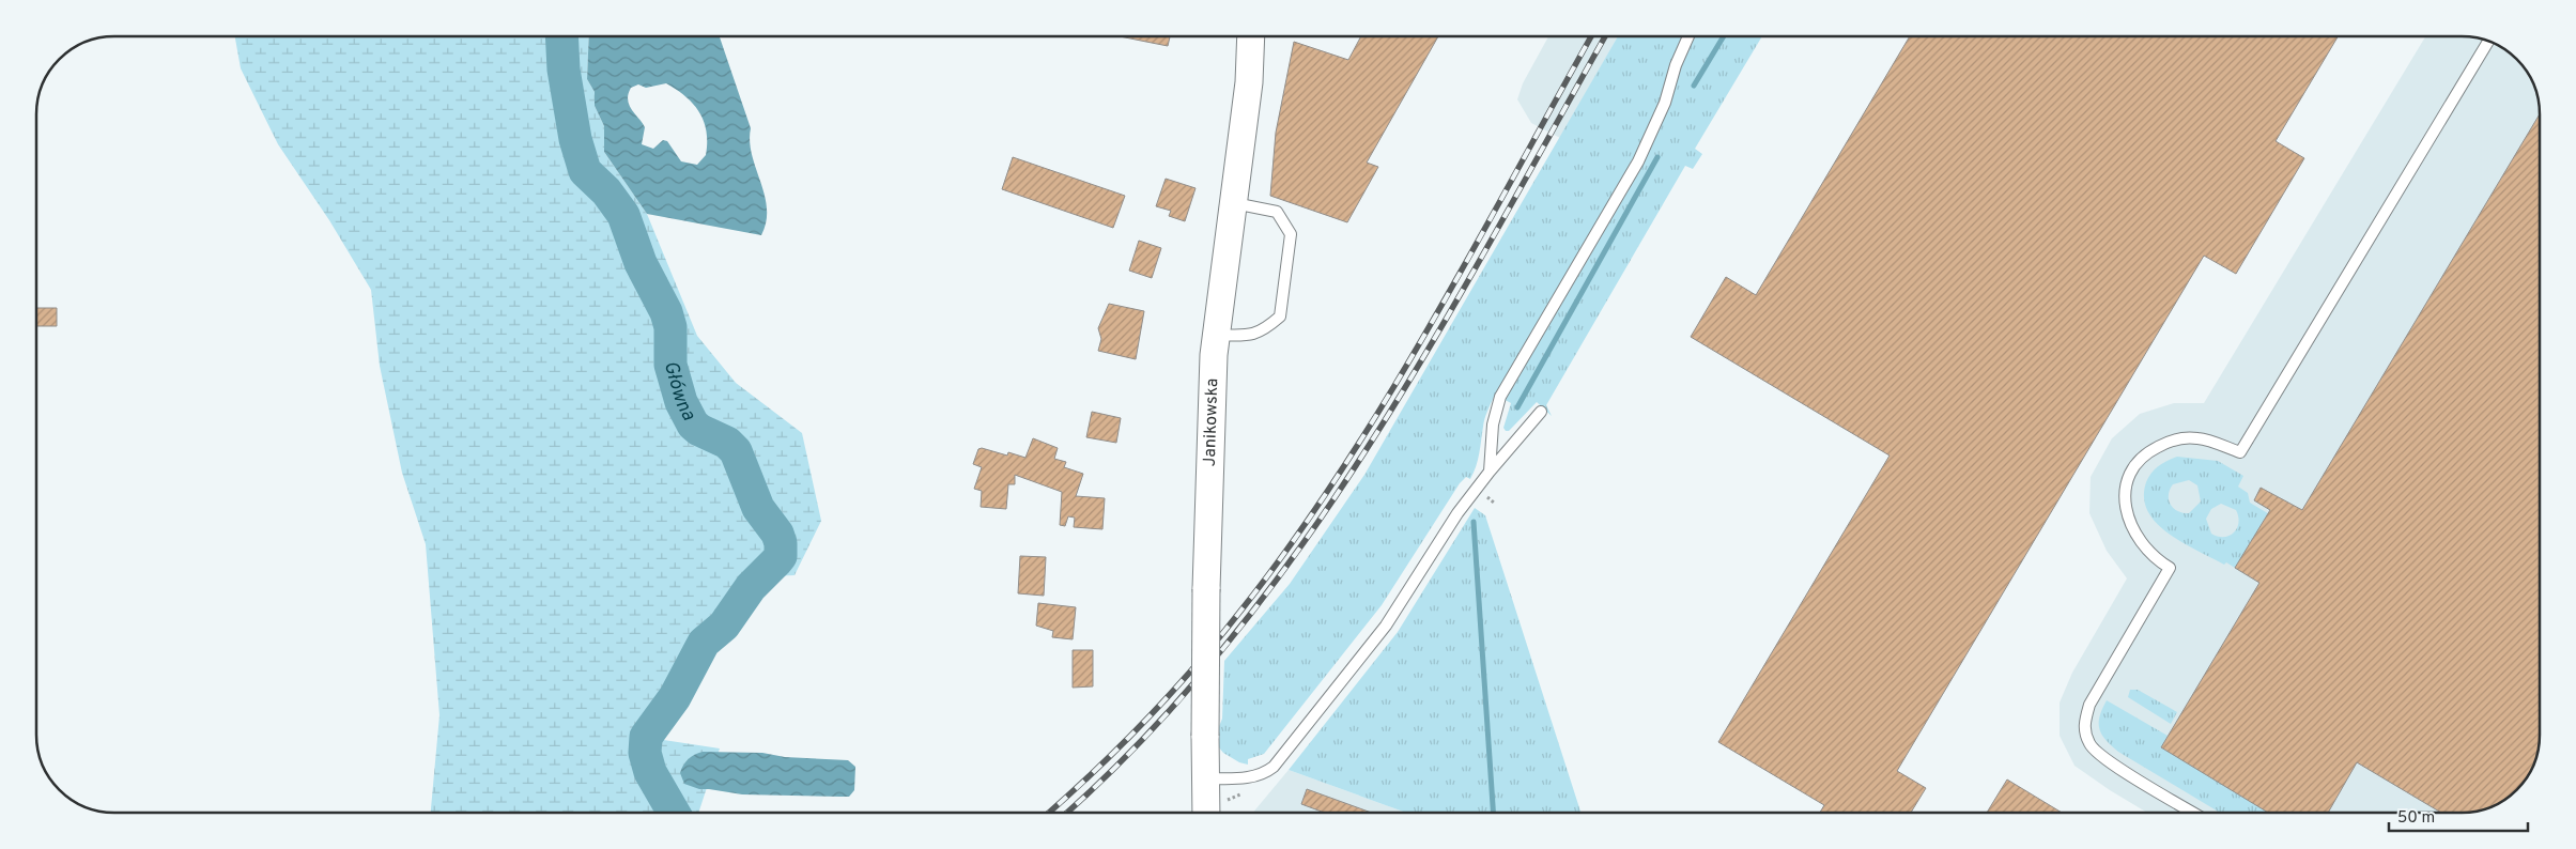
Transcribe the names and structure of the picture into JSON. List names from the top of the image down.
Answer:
{
  "streets": {
    "street": ["Janikowska"]
  },
  "water": ["Główna"],
  "scale_bar": "50 m"
}
